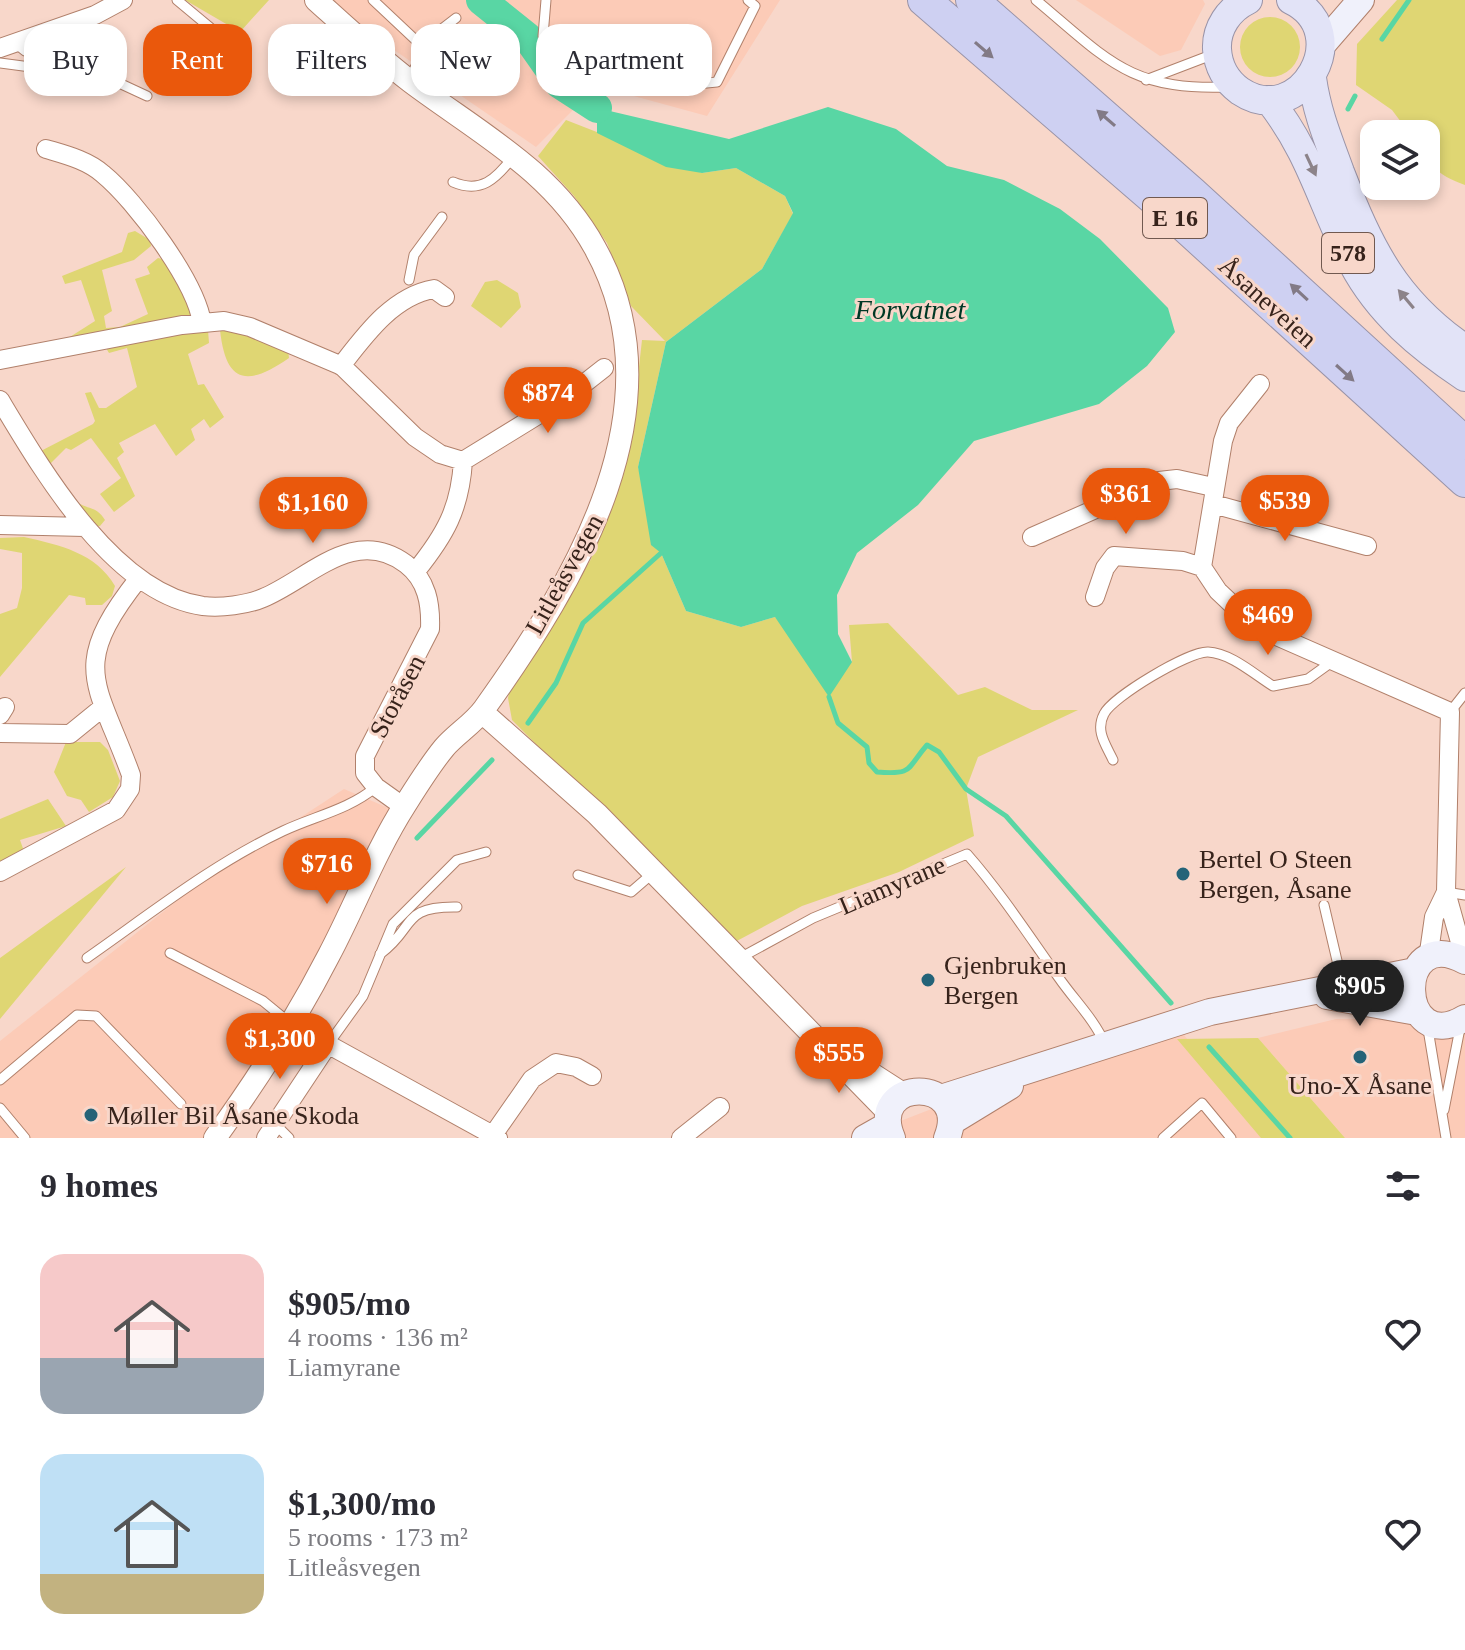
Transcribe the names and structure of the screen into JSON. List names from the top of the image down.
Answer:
{
  "streets": {
    "highway": ["E 16", "Åsaneveien"],
    "main road": ["578"],
    "street": ["Litleåsvegen", "Storåsen"],
    "lane": ["Liamyrane"]
  },
  "water": ["Forvatnet"],
  "places": [
    "Bertel O Steen Bergen, Åsane",
    "Gjenbruken Bergen",
    "Uno-X Åsane",
    "Møller Bil Åsane Skoda"
  ],
  "page": {
    "chip": [
      "Buy",
      "Rent",
      "Filters",
      "New",
      "Apartment"
    ],
    "price": [
      "$874",
      "$361",
      "$539",
      "$1,160",
      "$469",
      "$716",
      "$905",
      "$1,300",
      "$555"
    ],
    "heading": "9 homes",
    "list": [
      {
        "name": "$905/mo",
        "note": "4 rooms · 136 m² · Liamyrane"
      },
      {
        "name": "$1,300/mo",
        "note": "5 rooms · 173 m² · Litleåsvegen"
      }
    ]
  }
}
